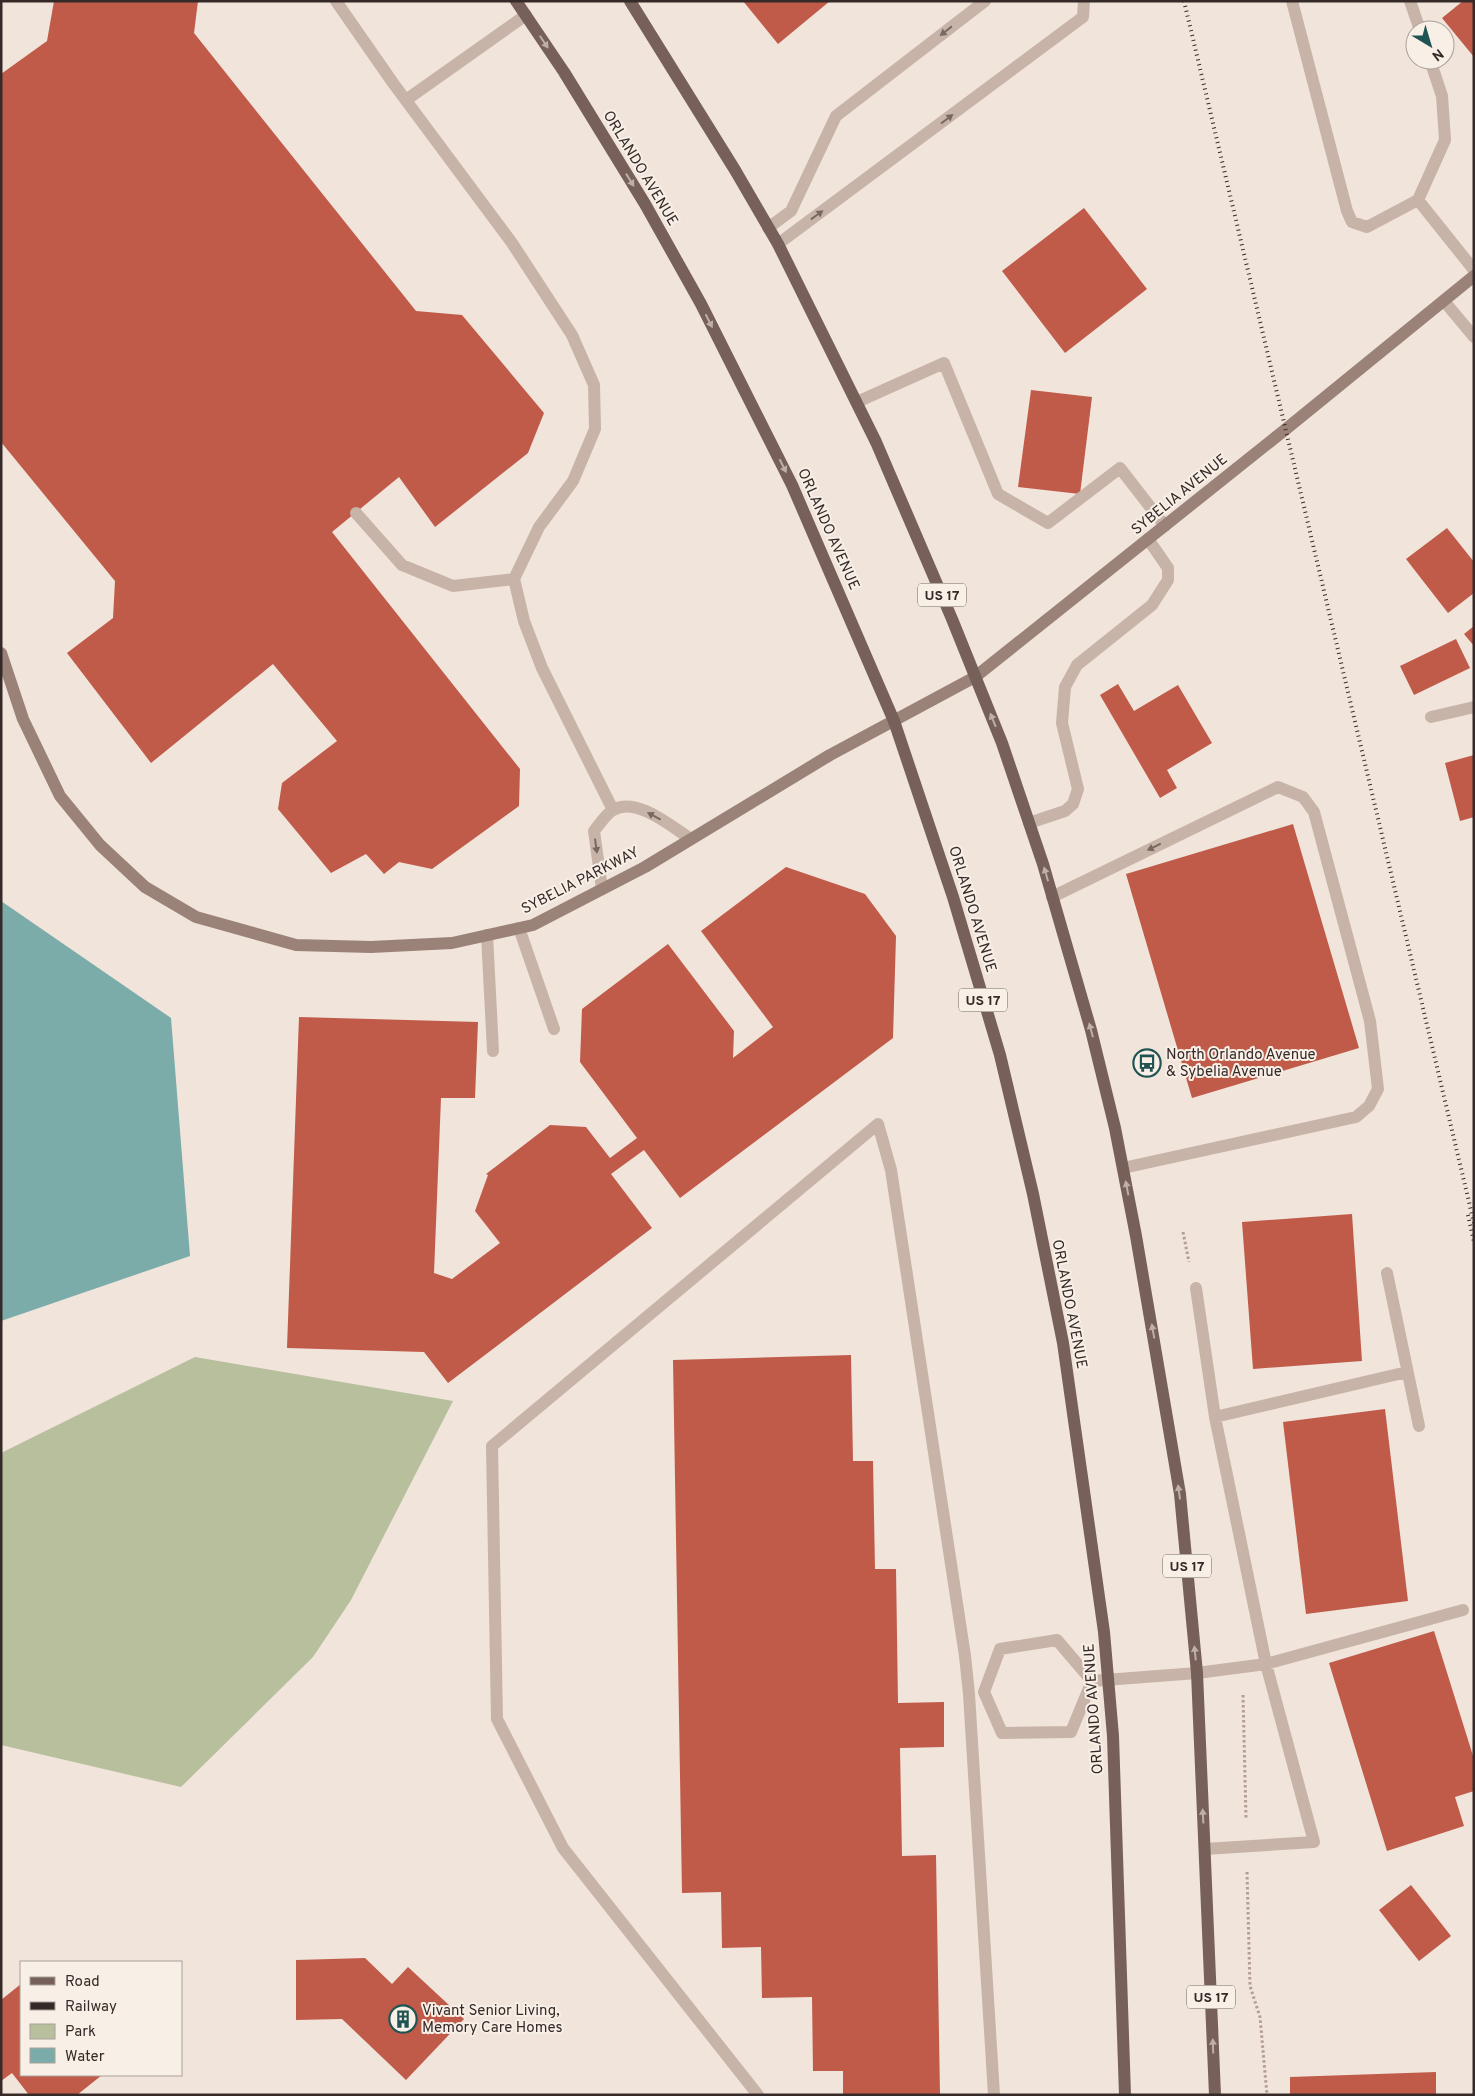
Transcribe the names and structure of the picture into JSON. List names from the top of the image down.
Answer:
{
  "streets": {
    "main road": ["ORLANDO AVENUE", "US 17"],
    "street": ["SYBELIA AVENUE", "SYBELIA PARKWAY"]
  },
  "crossings": [
    ["ORLANDO AVENUE", "SYBELIA AVENUE"],
    ["ORLANDO AVENUE", "SYBELIA PARKWAY"],
    ["SYBELIA AVENUE", "US 17"],
    ["SYBELIA AVENUE", "SYBELIA PARKWAY"]
  ],
  "places": {
    "bus stop": ["North Orlando Avenue & Sybelia Avenue"],
    "building": ["Vivant Senior Living, Memory Care Homes"]
  },
  "legend": [
    "Road",
    "Railway",
    "Park",
    "Water"
  ],
  "north": "bottom right"
}
